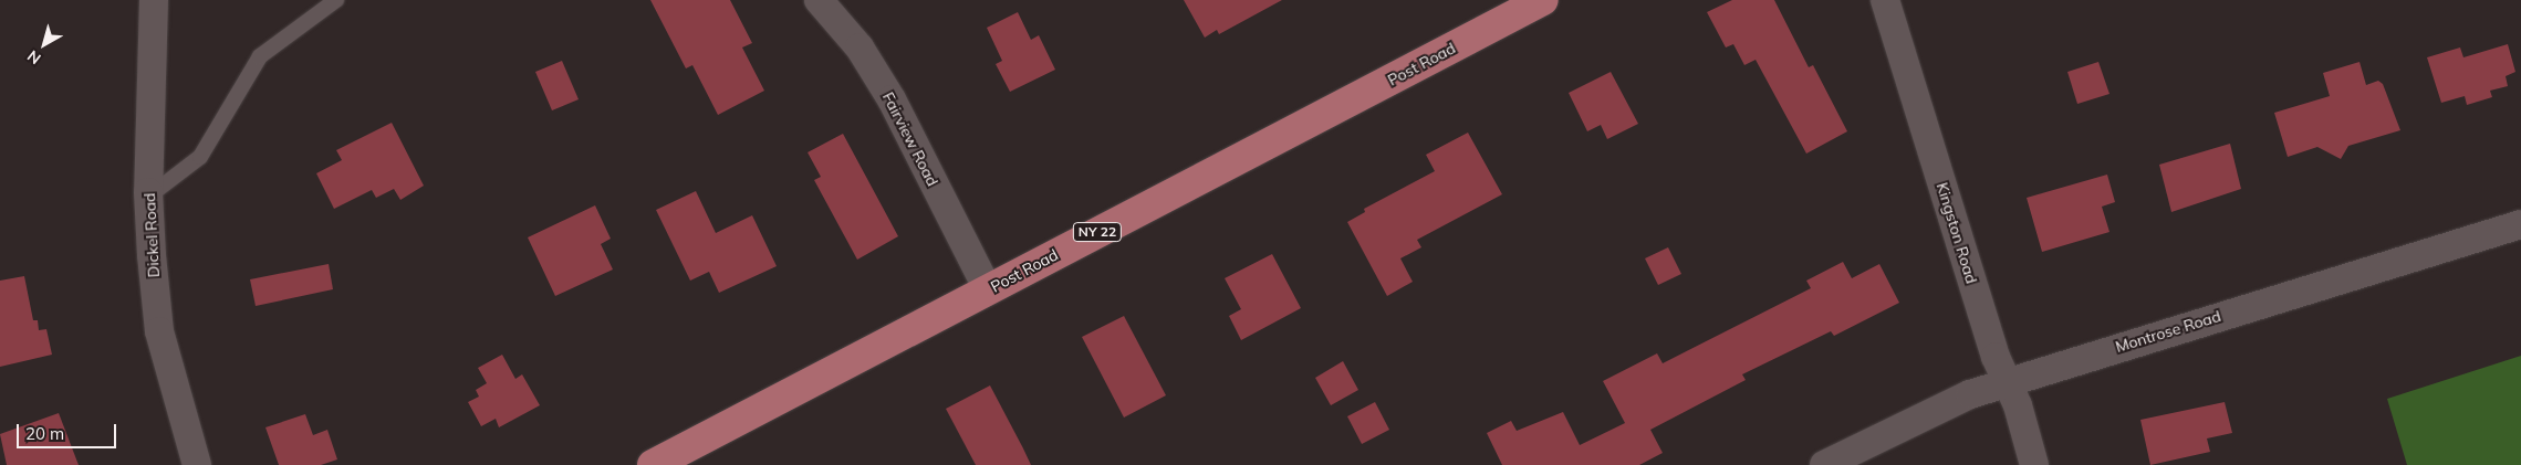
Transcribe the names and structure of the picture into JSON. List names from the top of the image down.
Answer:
{
  "streets": {
    "main road": ["Post Road", "NY 22"],
    "street": [
      "Fairview Road",
      "Kingston Road",
      "Dickel Road",
      "Montrose Road"
    ]
  },
  "crossings": [
    ["Post Road", "Fairview Road"],
    ["Kingston Road", "Montrose Road"]
  ],
  "scale_bar": "20 m",
  "north": "bottom left"
}
